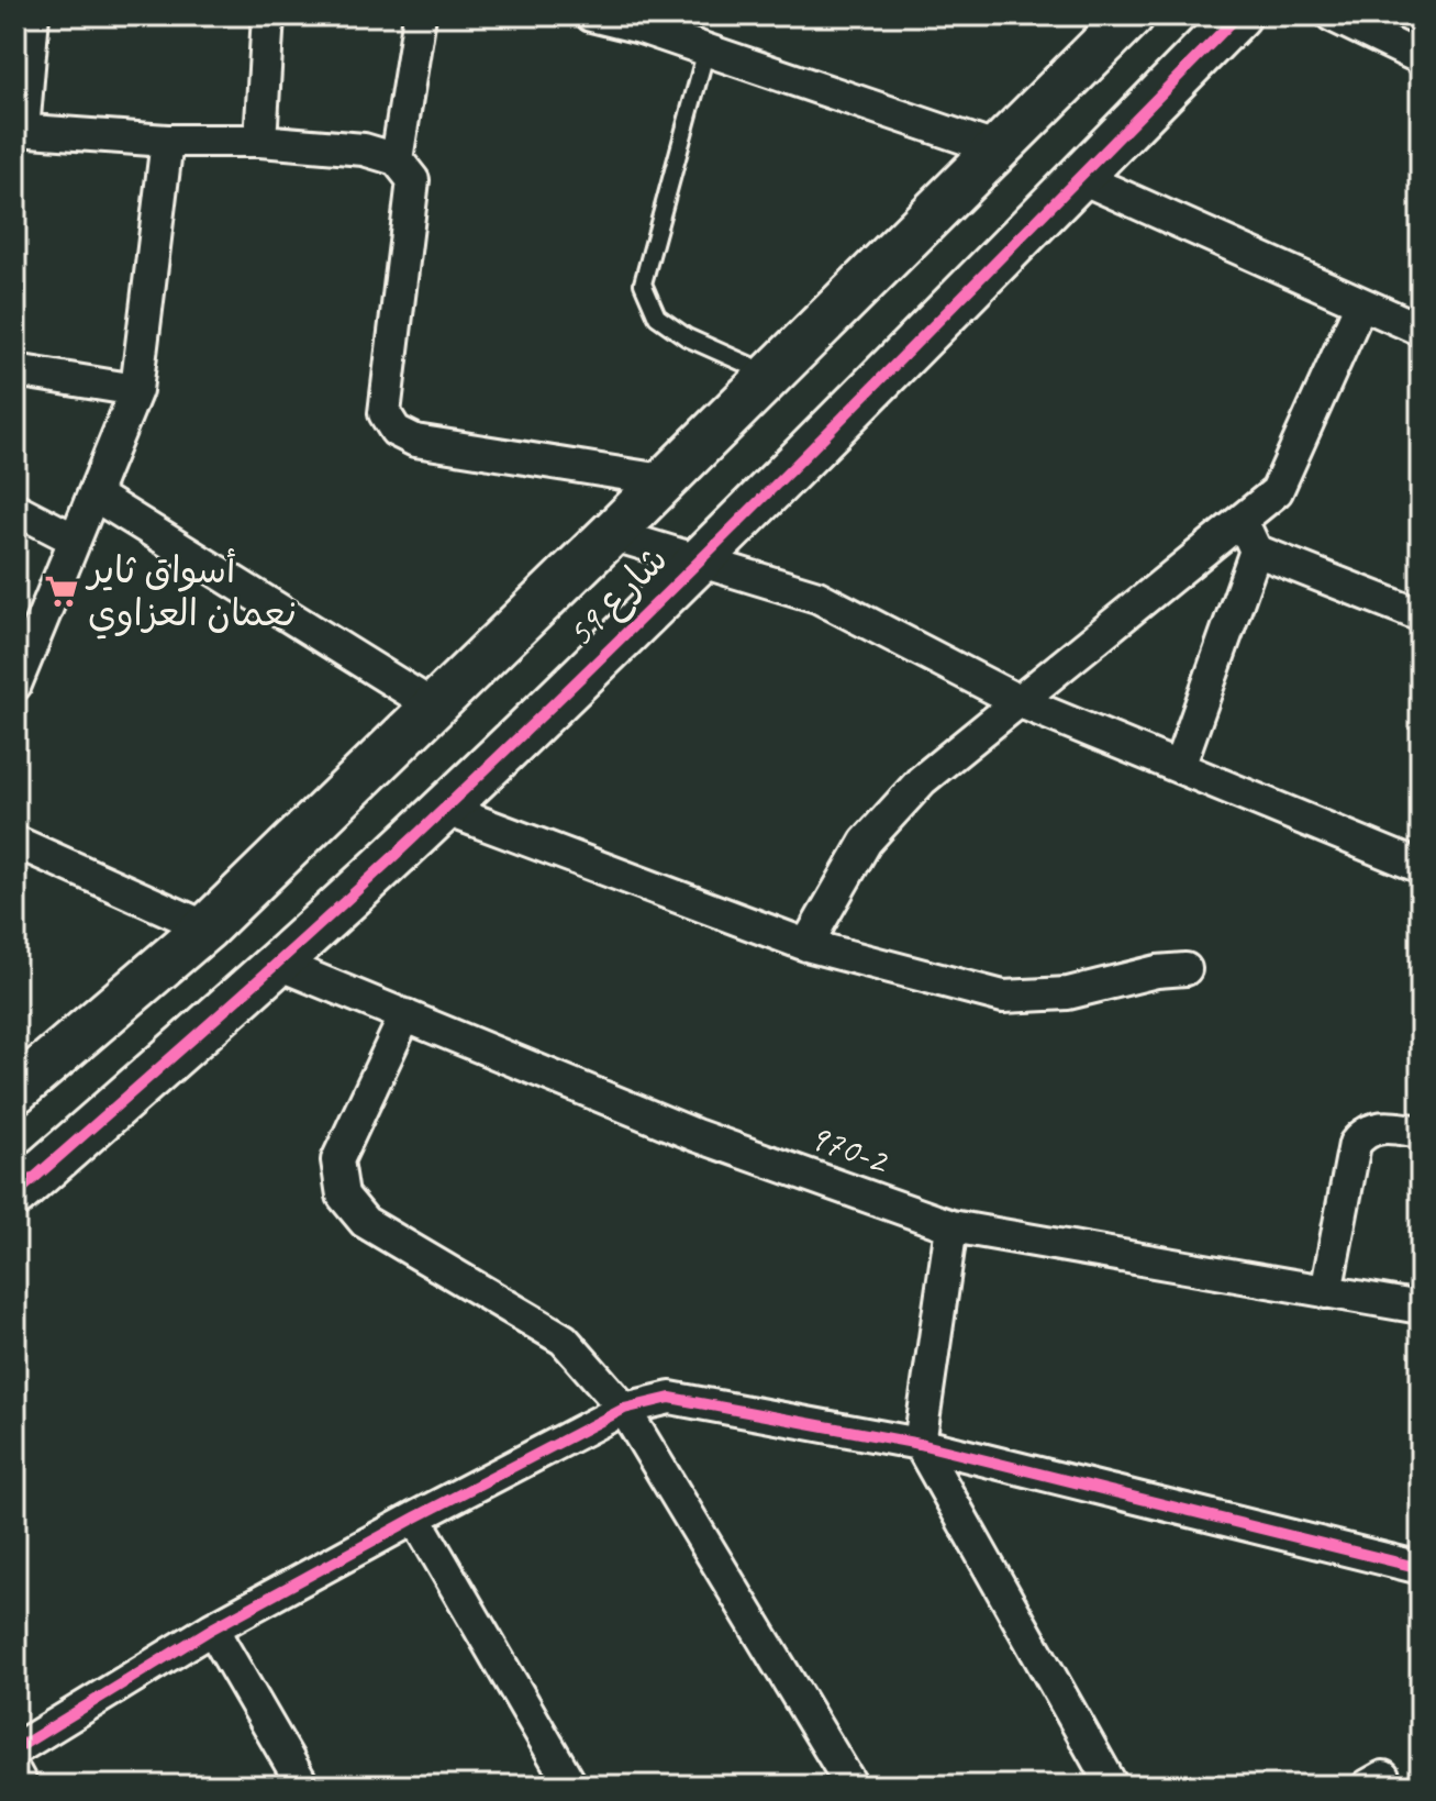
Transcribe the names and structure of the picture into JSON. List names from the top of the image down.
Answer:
{
  "streets": {
    "street": ["شارع 59", "970-2"]
  },
  "crossings": [
    ["شارع 59", "970-2"]
  ],
  "places": {
    "supermarket": ["أسواق ثاير نعمان العزاوي"]
  }
}
